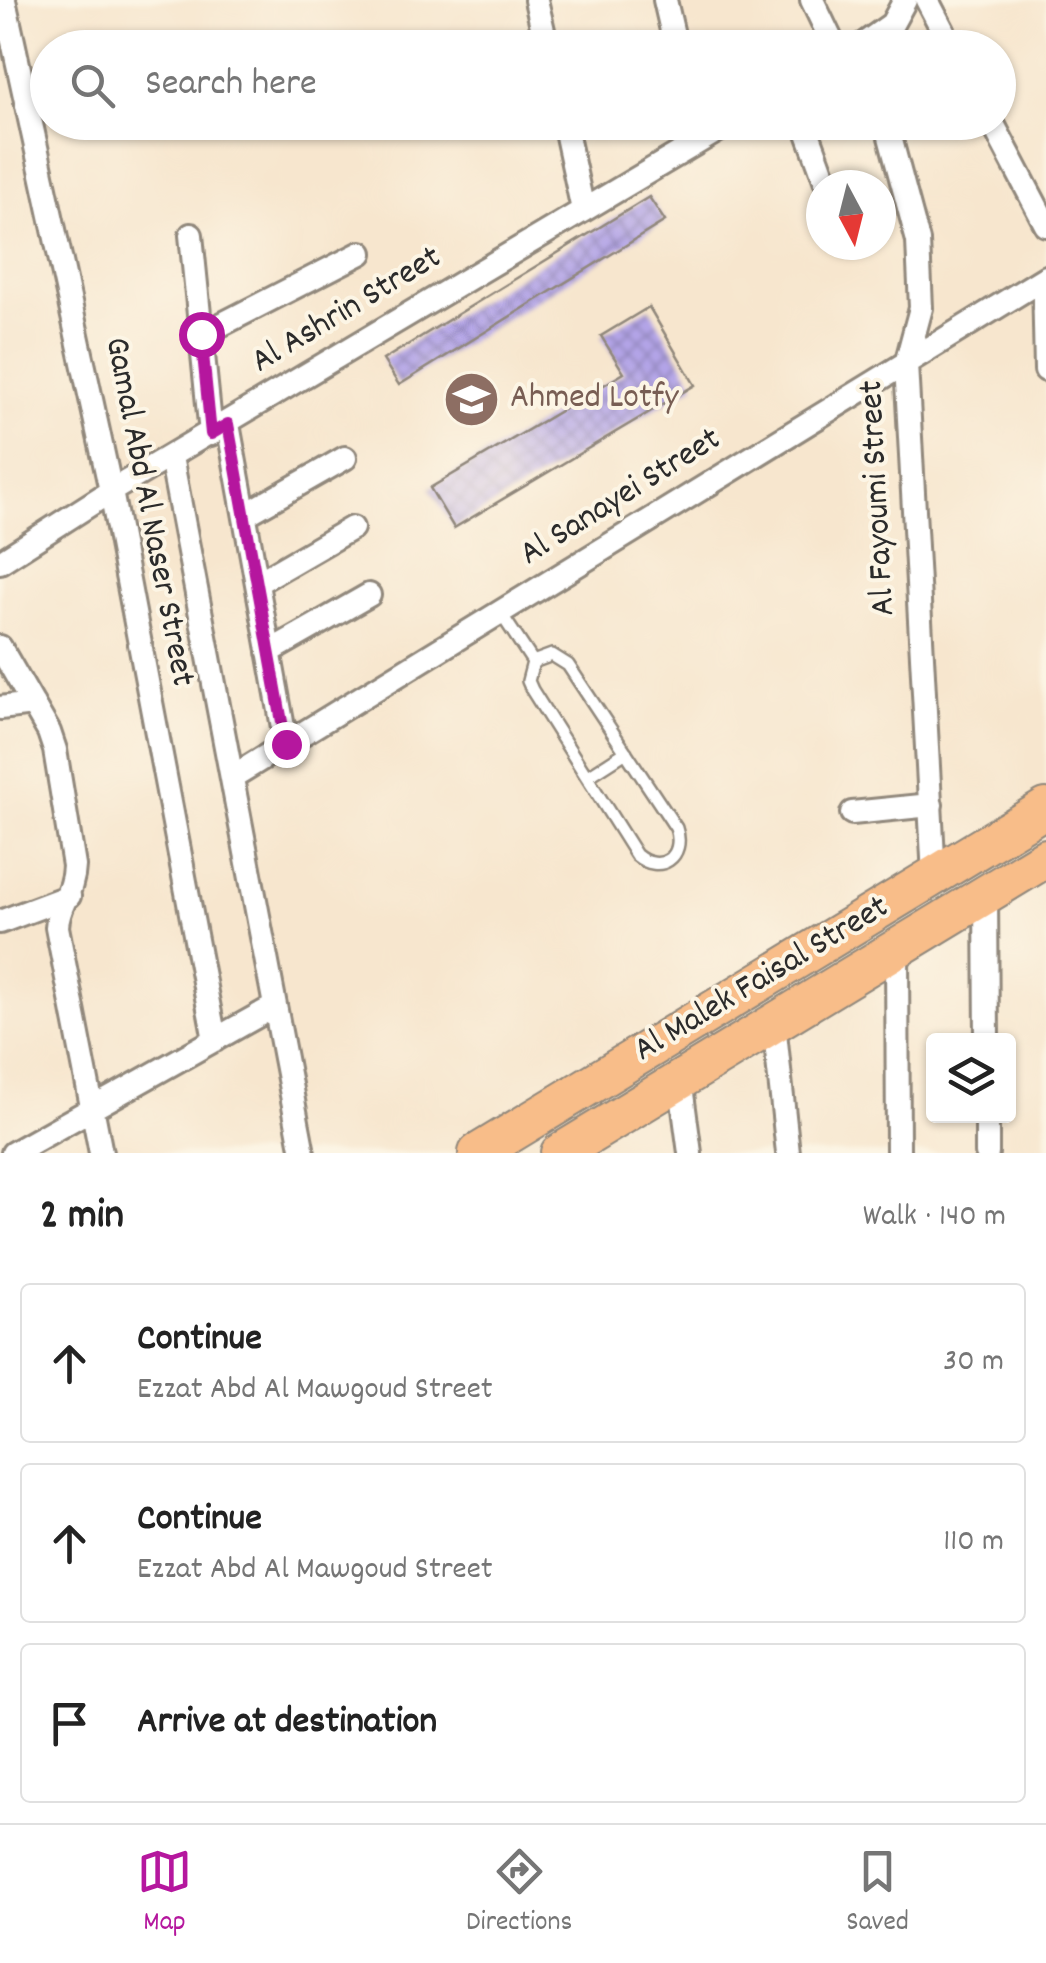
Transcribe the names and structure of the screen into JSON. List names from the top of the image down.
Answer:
{
  "streets": {
    "main road": ["Al Malek Faisal Street"],
    "street": [
      "Al Ashrin Street",
      "Al Sanayei Street",
      "Al Fayoumi Street",
      "Gamal Abd Al Naser Street"
    ]
  },
  "crossings": [
    ["Al Ashrin Street", "Gamal Abd Al Naser Street"],
    ["Al Sanayei Street", "Al Fayoumi Street"],
    ["Al Fayoumi Street", "Al Malek Faisal Street"]
  ],
  "places": {
    "school or university": ["Ahmed Lotfy"]
  },
  "north": "bottom",
  "page": {
    "search": "Search here",
    "heading": ["2 min", "Walk · 140 m"],
    "list": [
      ["Continue", "Ezzat Abd Al Mawgoud Street", "30 m"],
      ["Continue", "Ezzat Abd Al Mawgoud Street", "110 m"],
      "Arrive at destination"
    ],
    "nav": ["Map", "Directions", "Saved"]
  }
}
